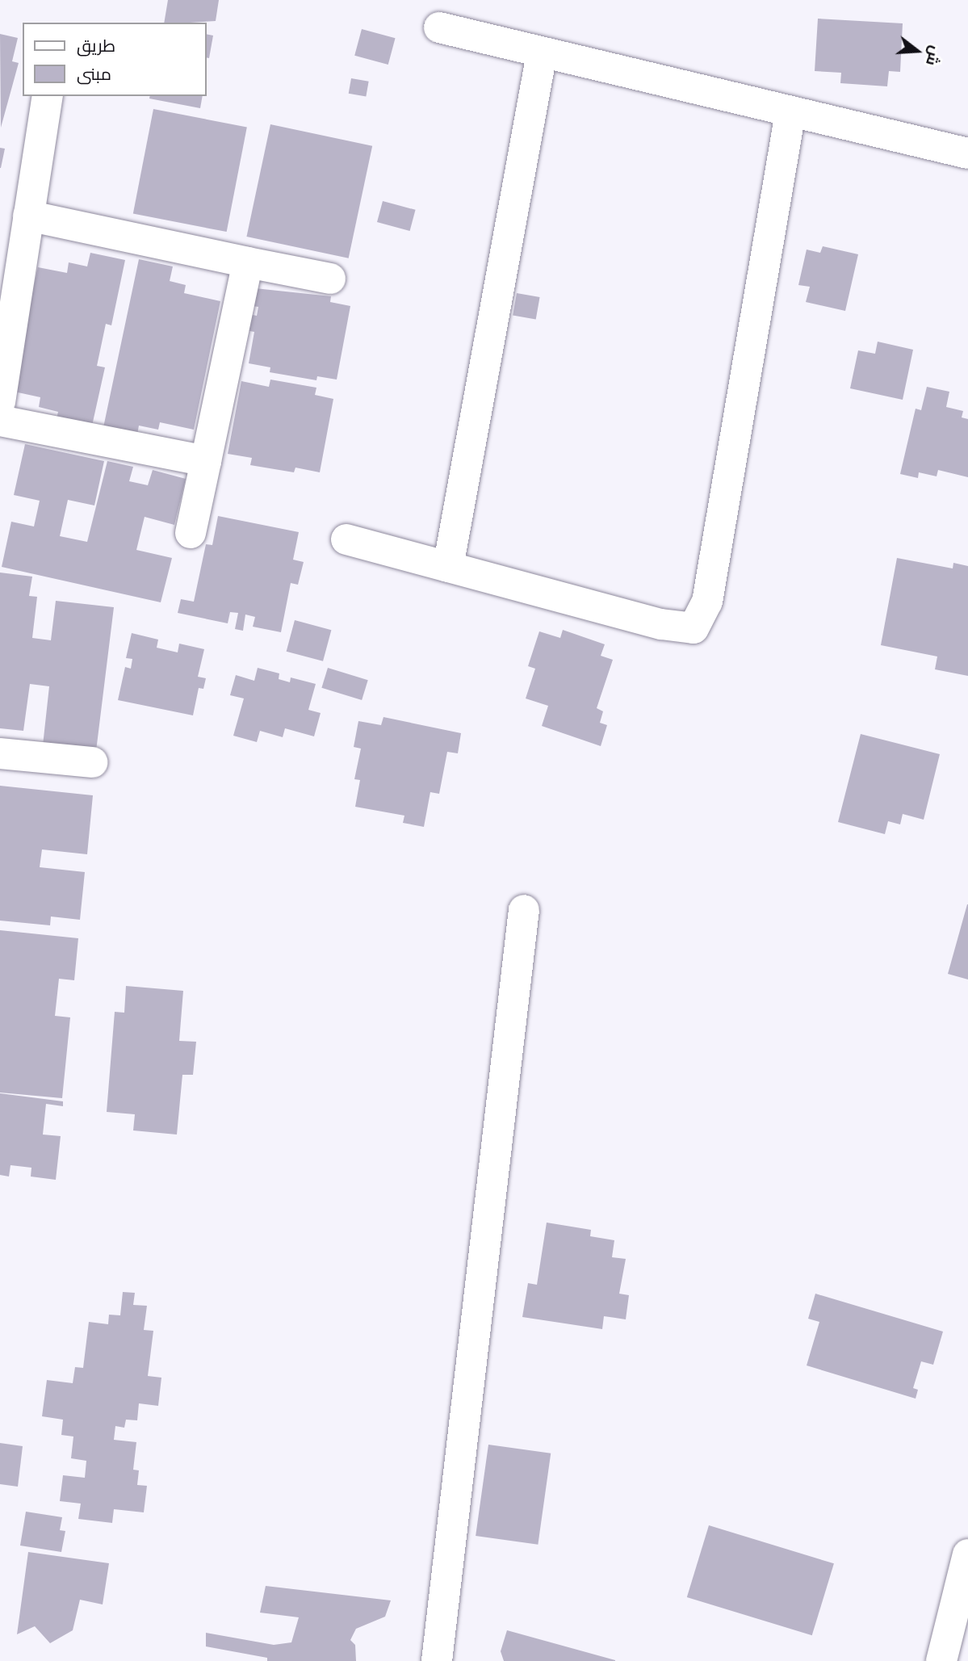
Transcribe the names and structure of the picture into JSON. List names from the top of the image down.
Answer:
{
  "legend": ["طريق", "مبنى"],
  "north": "right"
}
